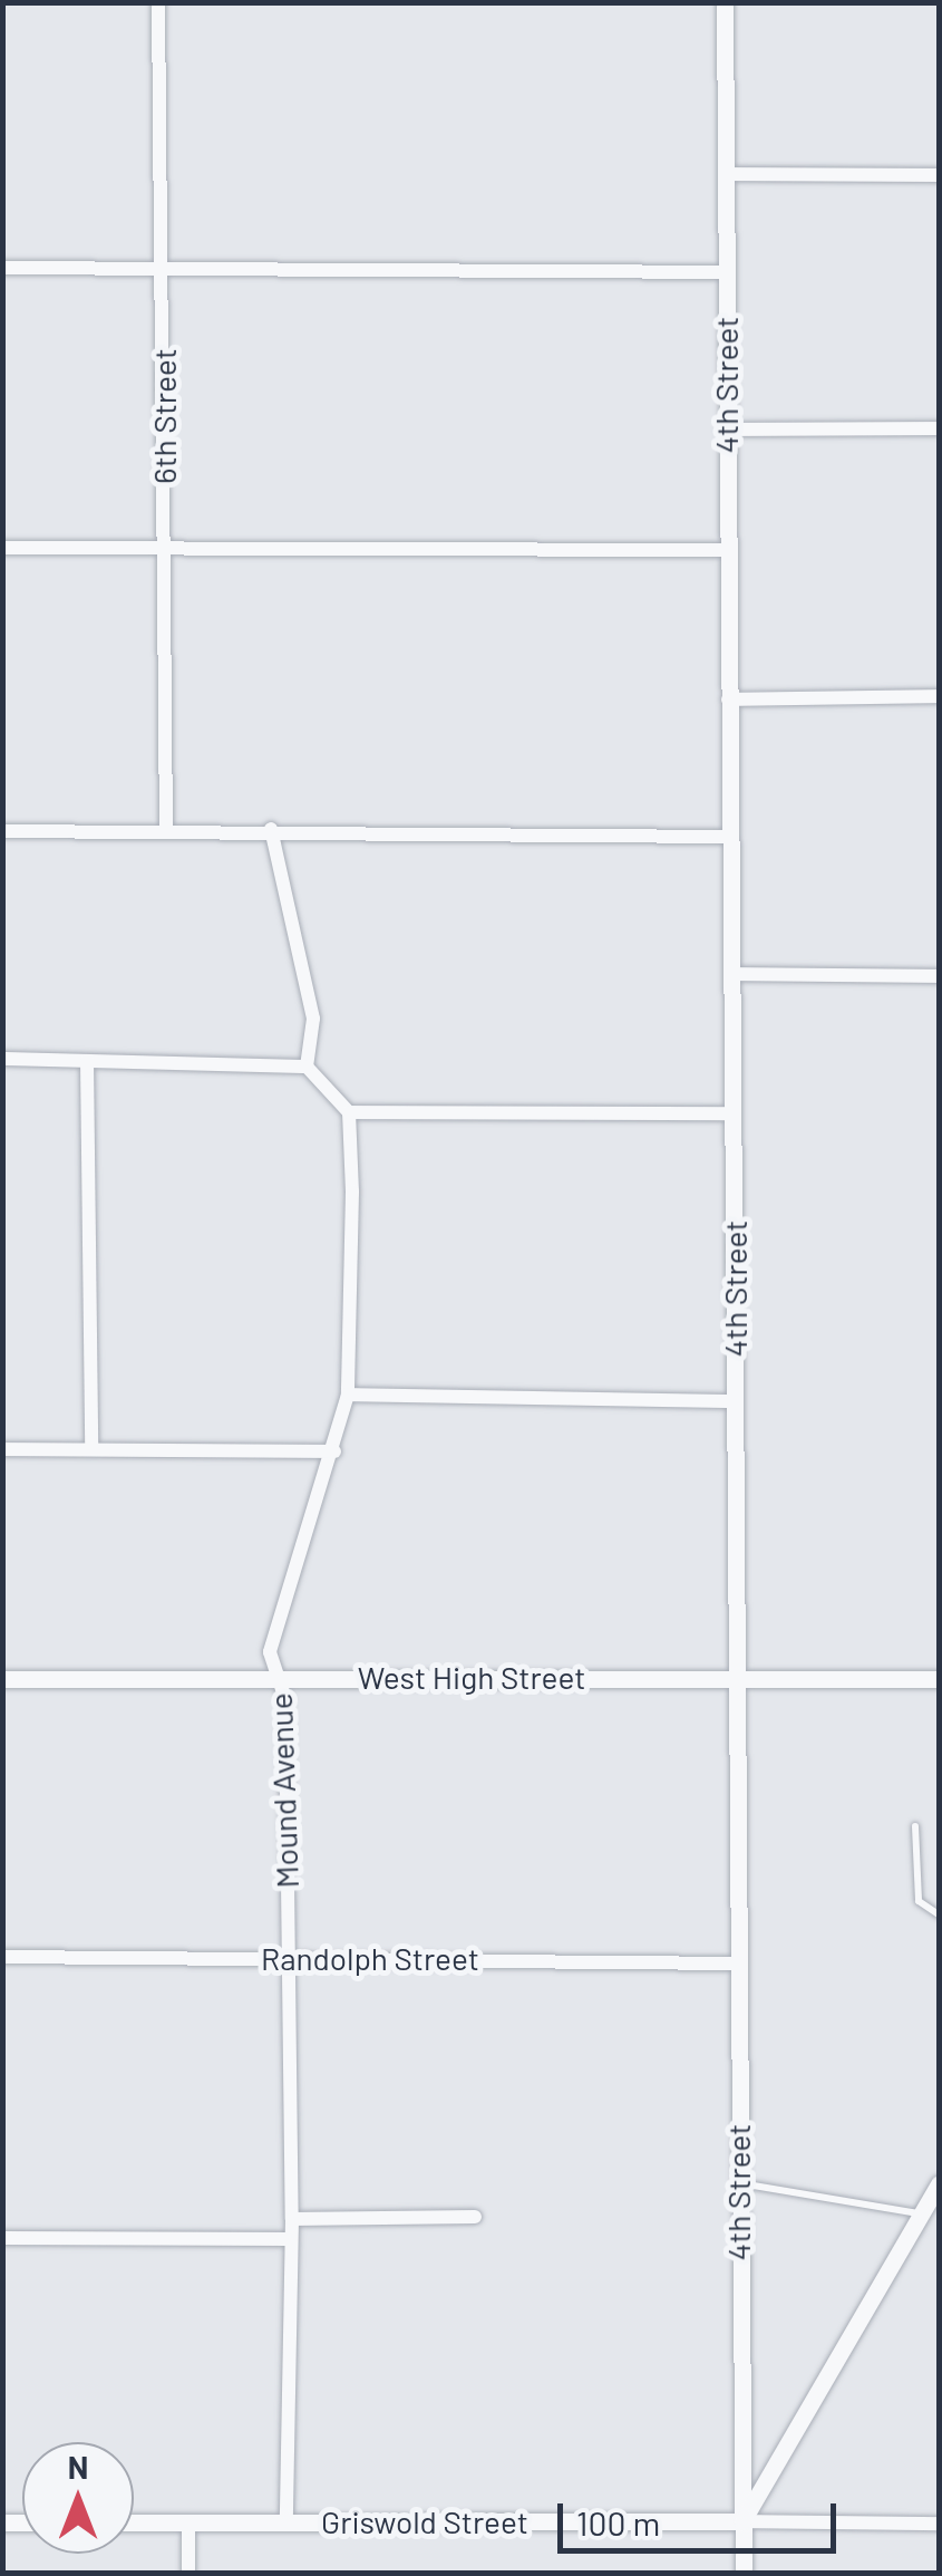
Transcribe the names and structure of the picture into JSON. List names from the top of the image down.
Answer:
{
  "streets": {
    "street": [
      "4th Street",
      "6th Street",
      "West High Street",
      "Mound Avenue",
      "Randolph Street",
      "Griswold Street"
    ]
  },
  "crossings": [
    ["4th Street", "West High Street"],
    ["4th Street", "Randolph Street"],
    ["4th Street", "Griswold Street"],
    ["West High Street", "Mound Avenue"],
    ["Mound Avenue", "Randolph Street"],
    ["Mound Avenue", "Griswold Street"]
  ],
  "scale_bar": "100 m",
  "north": "top"
}
